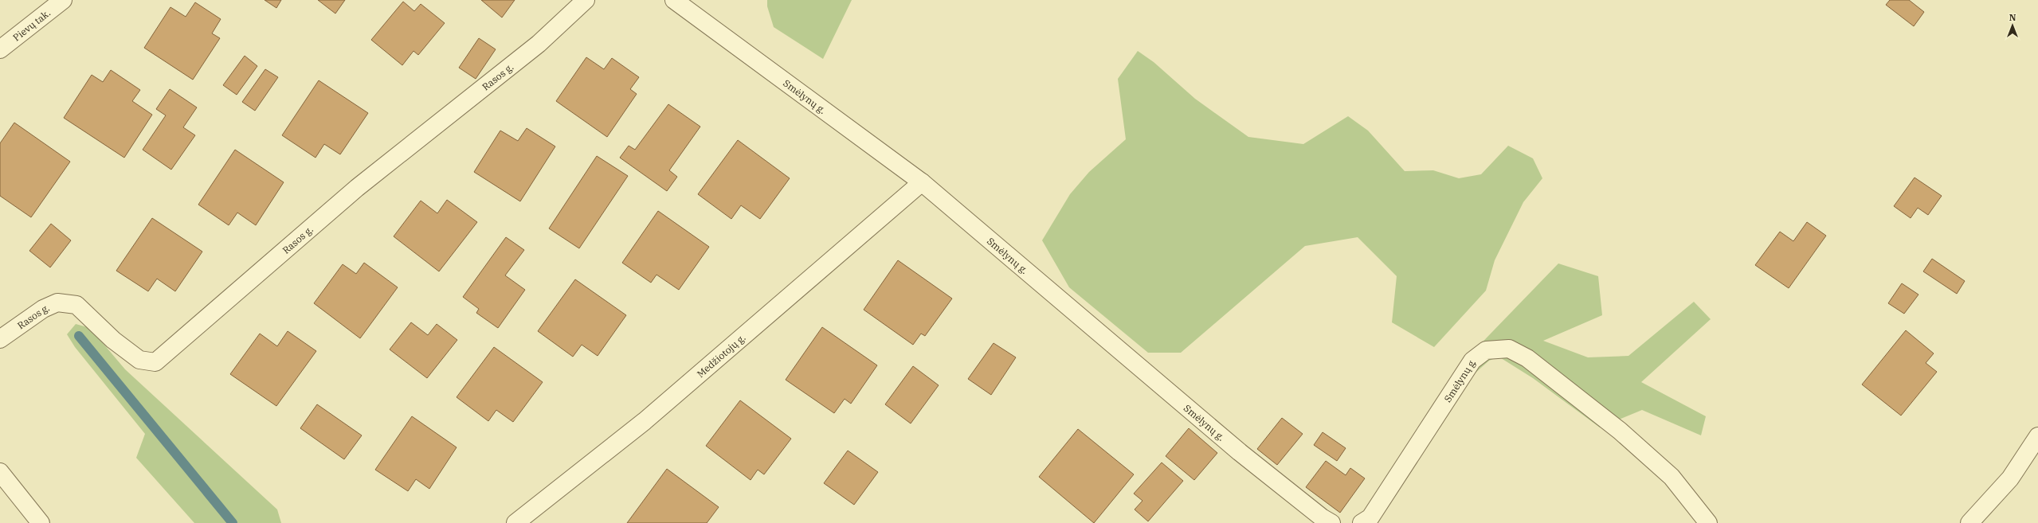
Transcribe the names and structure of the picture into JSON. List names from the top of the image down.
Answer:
{
  "streets": {
    "street": [
      "Pievų tak.",
      "Rasos g.",
      "Smėlynų g.",
      "Medžiotojų g."
    ]
  },
  "crossings": [
    ["Smėlynų g.", "Medžiotojų g."]
  ],
  "north": "top"
}
